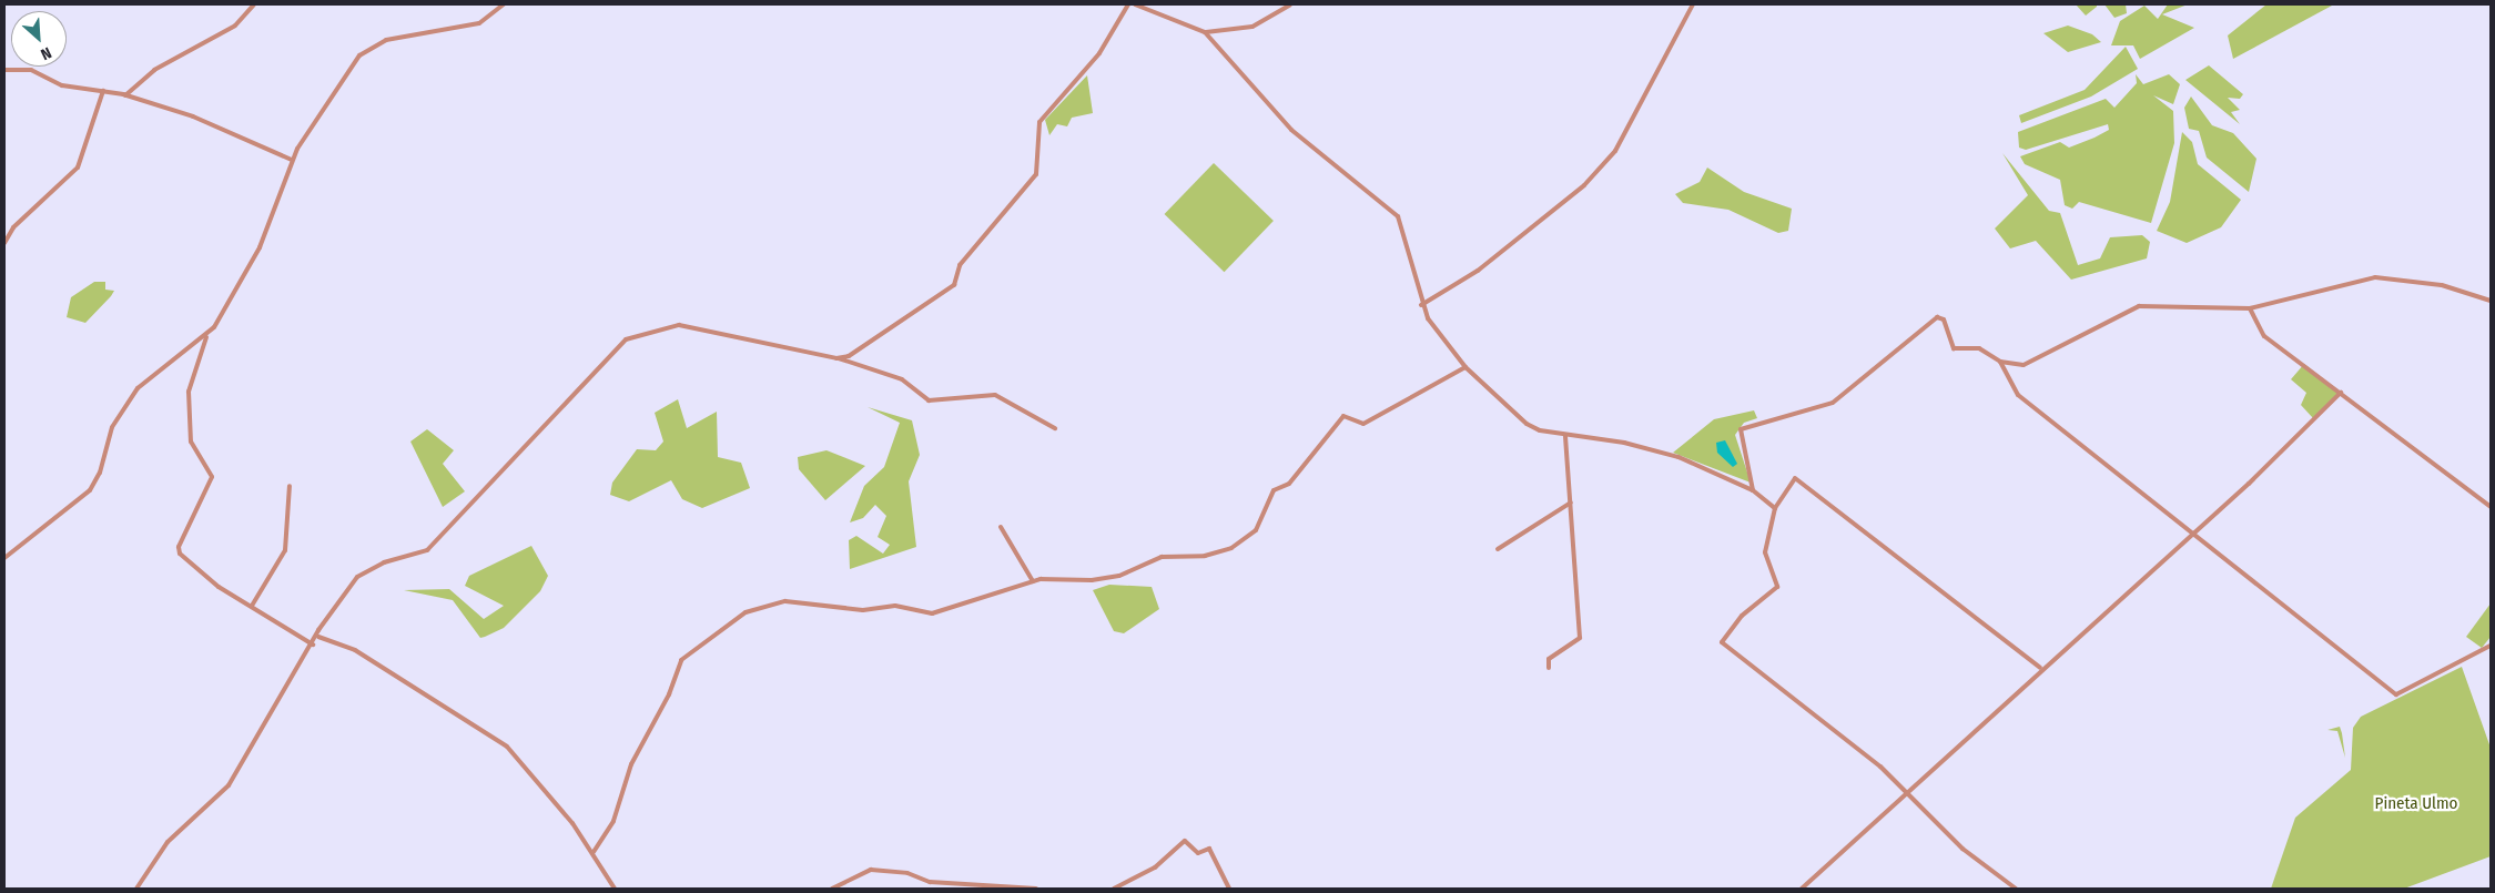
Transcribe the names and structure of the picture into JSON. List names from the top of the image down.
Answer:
{
  "parks": ["Pineta Ulmo"],
  "north": "bottom right"
}
